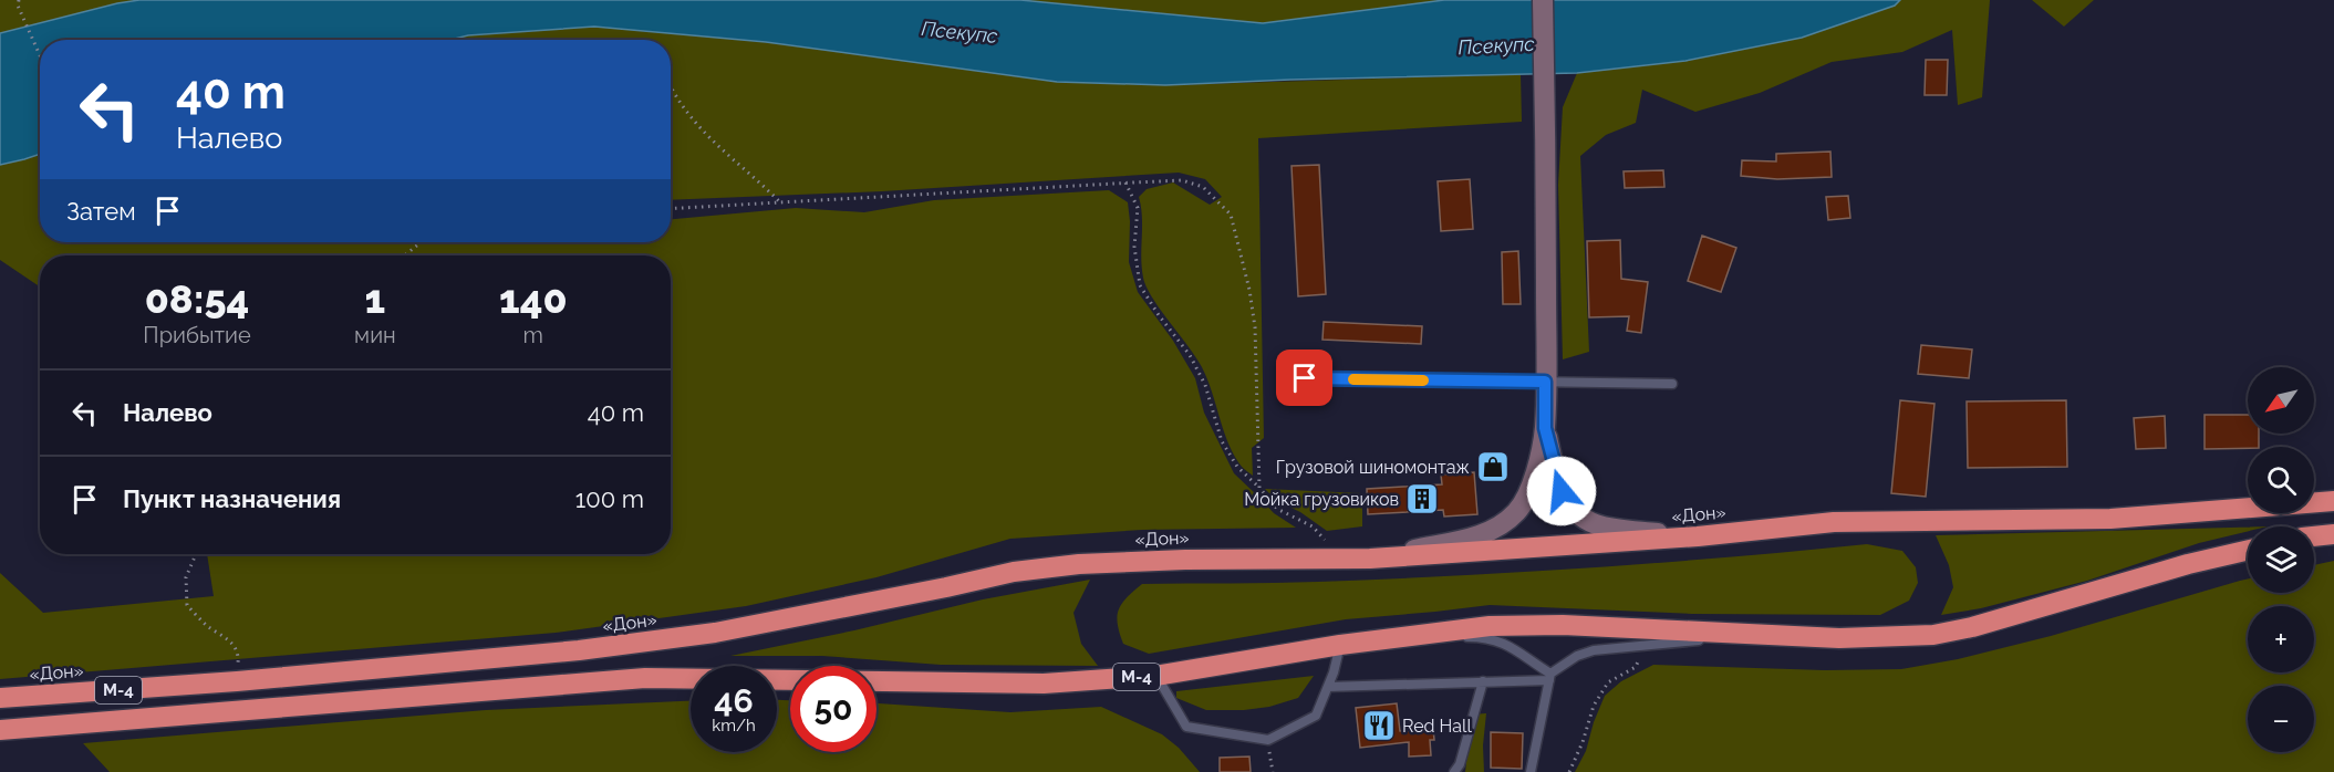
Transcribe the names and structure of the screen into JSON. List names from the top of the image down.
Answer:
{
  "streets": {
    "highway": ["«Дон»", "М-4"]
  },
  "crossings": [
    ["«Дон»", "М-4"]
  ],
  "water": ["Псекупс"],
  "places": {
    "shop": ["Грузовой шиномонтаж"],
    "building": ["Мойка грузовиков"],
    "restaurant": ["Red Hall"]
  },
  "north": "bottom left",
  "page": {
    "turn": ["40 m", "Налево"],
    "then": "Затем",
    "eta": [
      "08:54",
      "Прибытие",
      "1",
      "мин",
      "140",
      "m"
    ],
    "map_buttons": ["+", "−"],
    "list": [
      {
        "name": "Налево",
        "value": "40 m"
      },
      {
        "name": "Пункт назначения",
        "value": "100 m"
      }
    ],
    "speed": "46 km/h",
    "limit": "50"
  }
}
